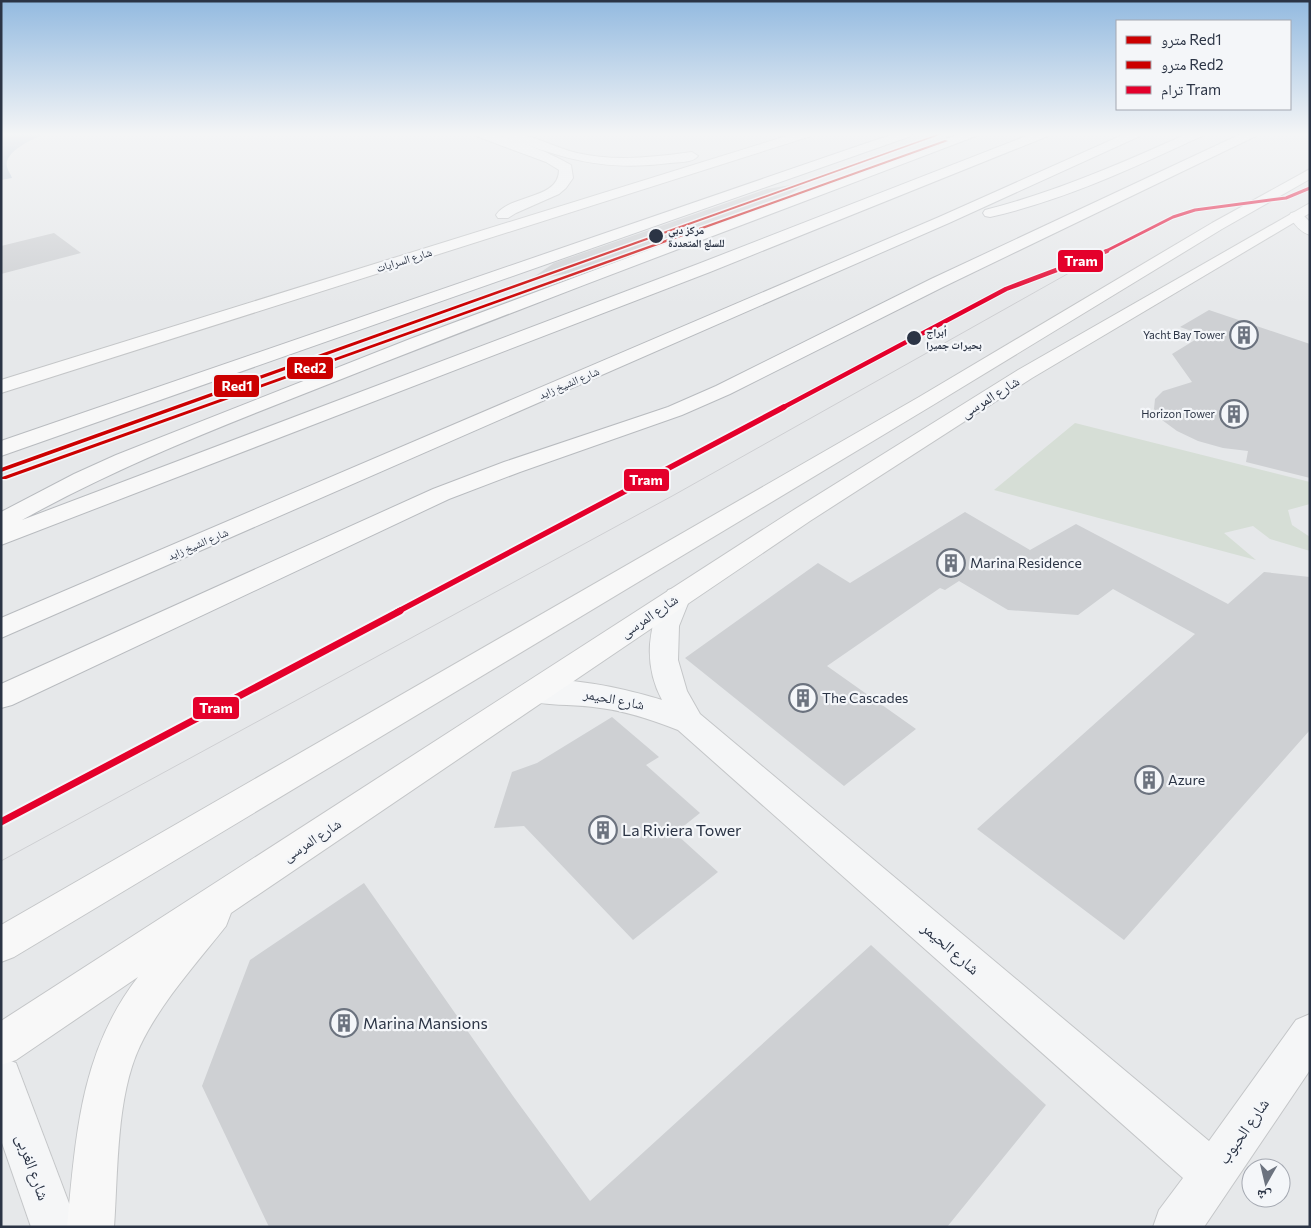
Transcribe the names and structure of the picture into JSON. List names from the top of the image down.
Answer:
{
  "streets": {
    "main road": ["شارع السرايات", "شارع الشيخ زايد", "شارع المرسى"],
    "street": ["شارع الحيمر", "شارع الحبوب", "شارع الغربى"]
  },
  "crossings": [
    ["شارع المرسى", "شارع الحيمر"],
    ["شارع الحيمر", "شارع الحبوب"]
  ],
  "places": {
    "other": ["مركز دبي للسلع المتعددة", "أبراج بحيرات جميرا"],
    "building": [
      "Yacht Bay Tower",
      "Horizon Tower",
      "Marina Residence",
      "The Cascades",
      "Azure",
      "La Riviera Tower",
      "Marina Mansions"
    ]
  },
  "lines": ["metro line Red1", "metro line Red2", "tram line Tram"],
  "legend": ["مترو Red1", "مترو Red2", "ترام Tram"],
  "north": "bottom"
}
